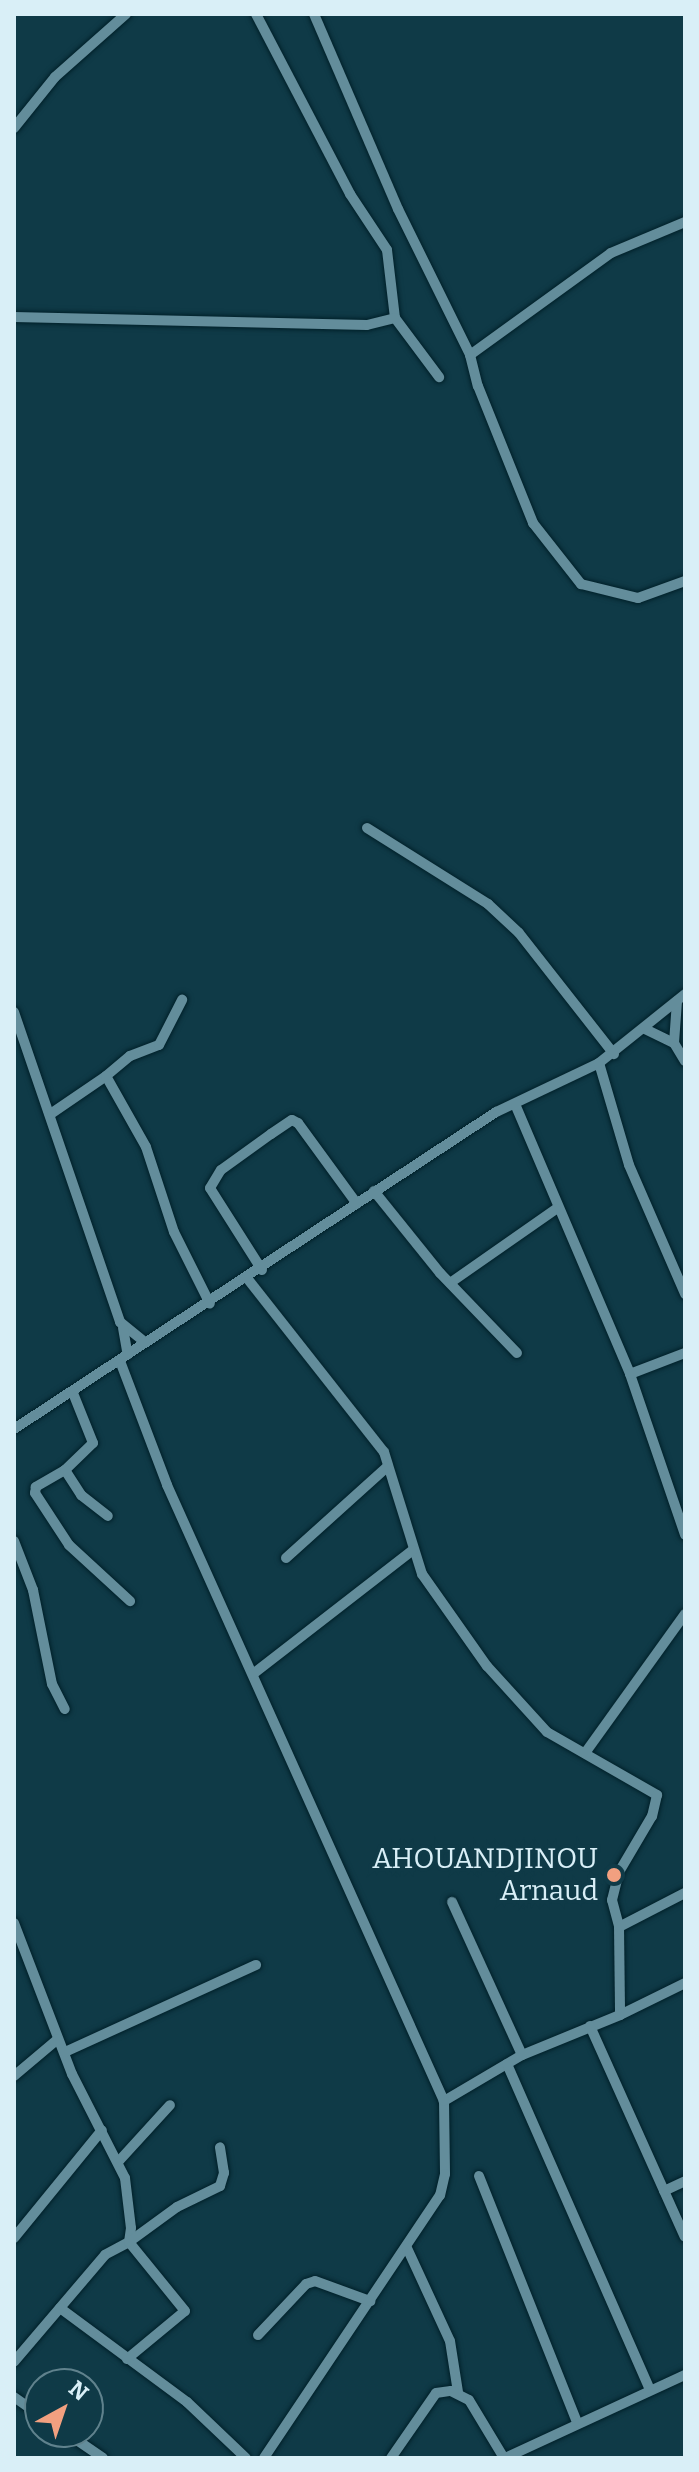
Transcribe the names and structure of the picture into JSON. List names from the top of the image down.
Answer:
{
  "places": ["AHOUANDJINOU Arnaud"],
  "north": "top right"
}
